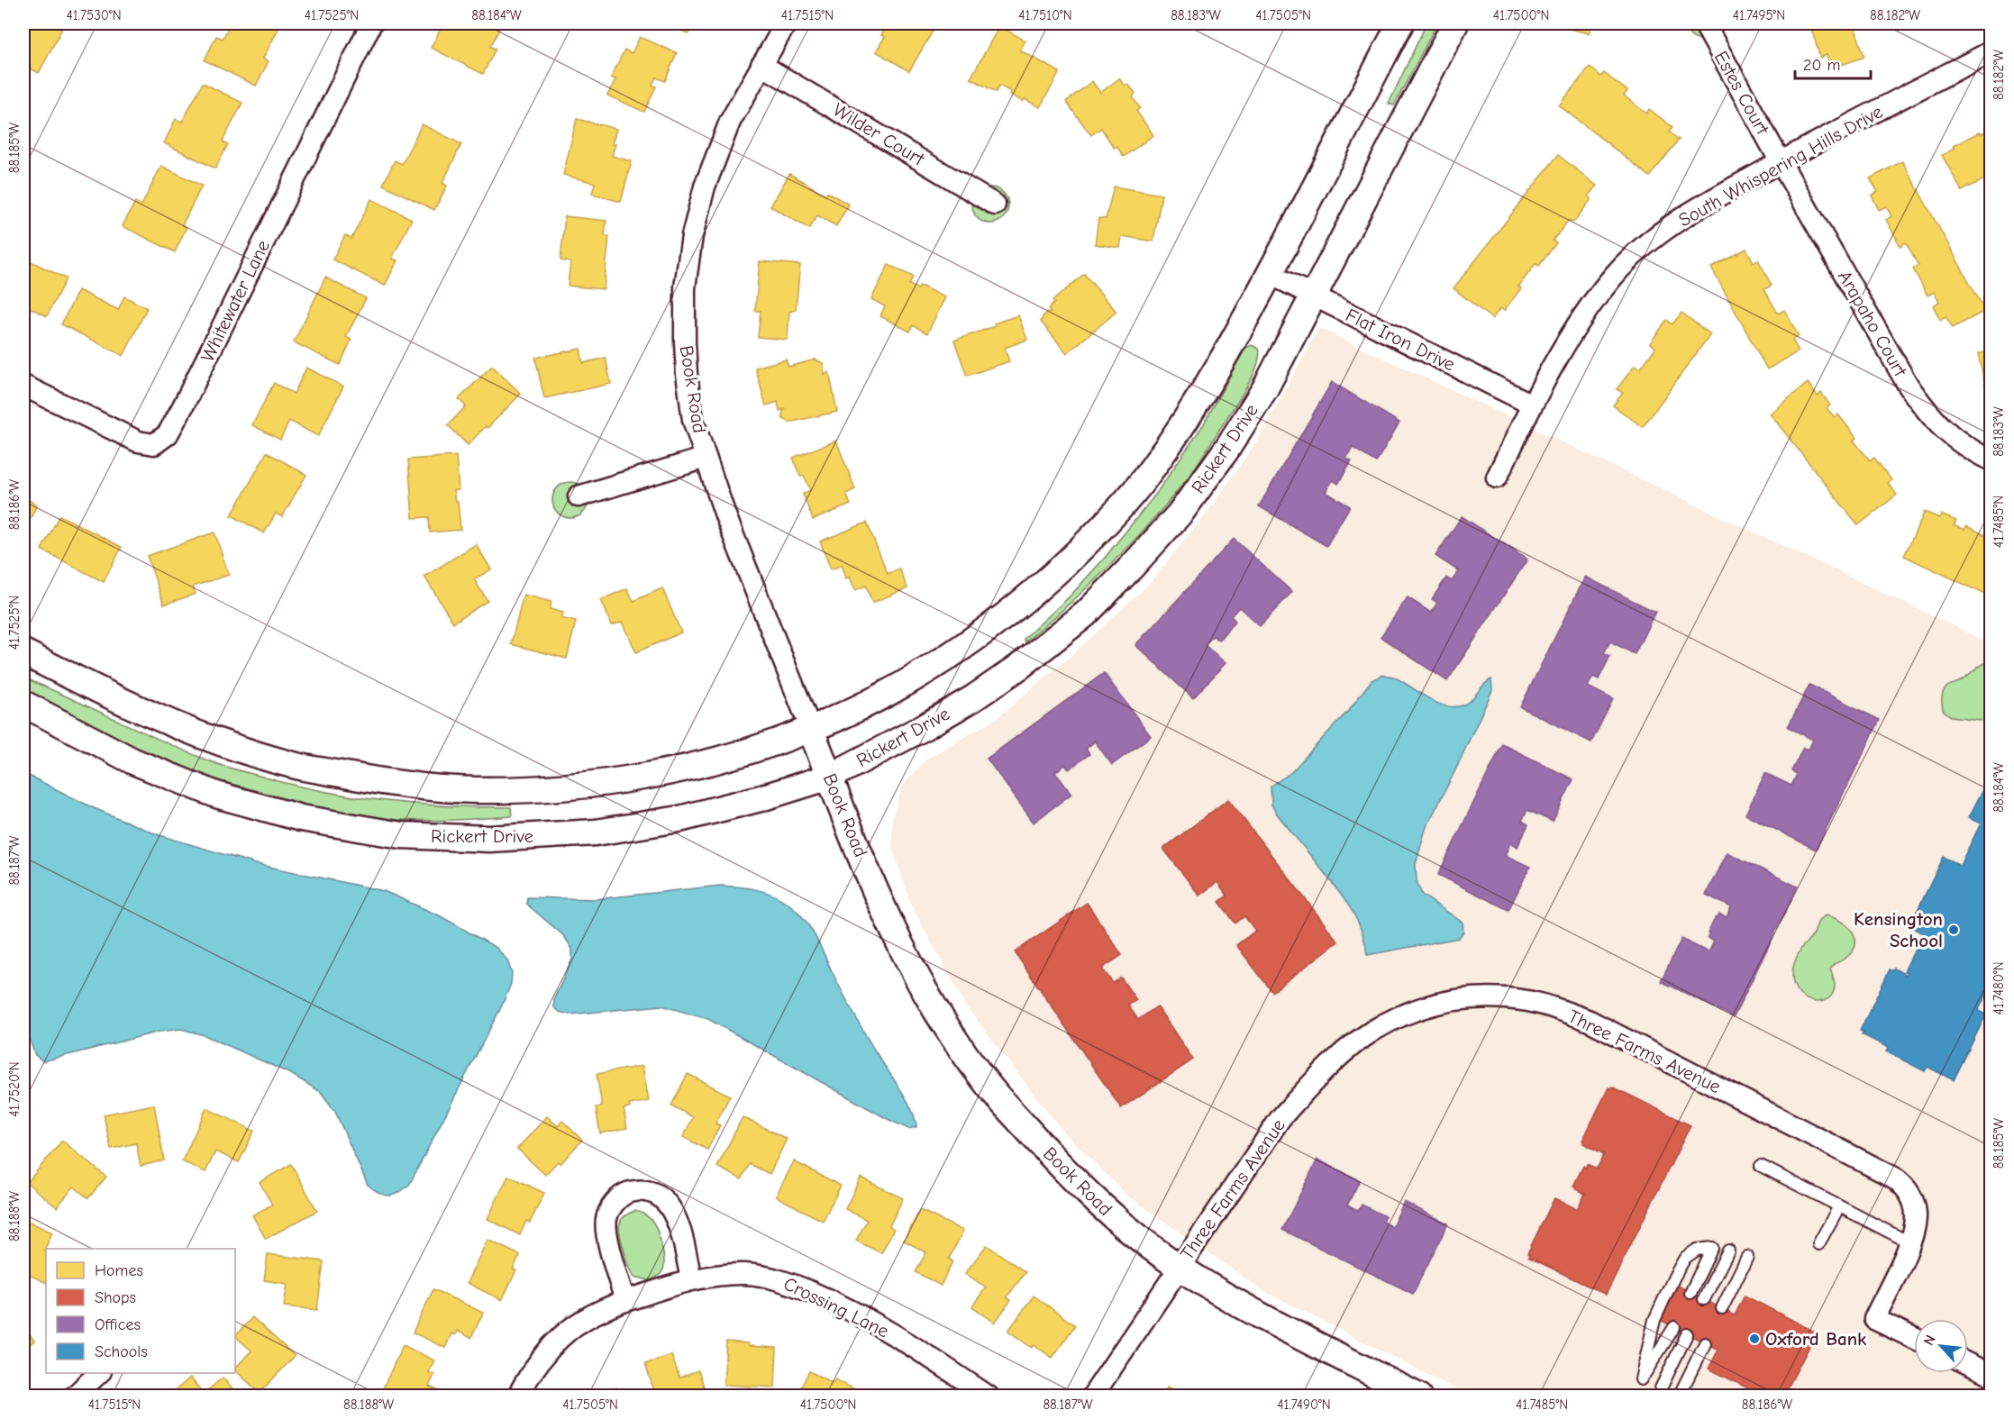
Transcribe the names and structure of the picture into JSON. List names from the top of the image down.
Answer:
{
  "streets": {
    "street": [
      "Estes Court",
      "Wilder Court",
      "South Whispering Hills Drive",
      "Whitewater Lane",
      "Arapaho Court",
      "Flat Iron Drive",
      "Book Road",
      "Rickert Drive",
      "Three Farms Avenue",
      "Crossing Lane"
    ]
  },
  "crossings": [
    ["Estes Court", "South Whispering Hills Drive"],
    ["Estes Court", "Arapaho Court"],
    ["Wilder Court", "Book Road"],
    ["South Whispering Hills Drive", "Arapaho Court"],
    ["South Whispering Hills Drive", "Flat Iron Drive"],
    ["Flat Iron Drive", "Rickert Drive"],
    ["Book Road", "Rickert Drive"],
    ["Book Road", "Three Farms Avenue"]
  ],
  "places": ["Kensington School", "Oxford Bank"],
  "legend": [
    "Homes",
    "Shops",
    "Offices",
    "Schools"
  ],
  "scale_bar": "20 m",
  "north": "top left",
  "coordinates": [
    "41.7530°N",
    "41.7525°N",
    "88.184°W",
    "41.7515°N",
    "41.7510°N",
    "88.183°W",
    "41.7505°N",
    "41.7500°N",
    "41.7495°N",
    "88.182°W",
    "88.185°W",
    "88.186°W",
    "41.7485°N",
    "88.187°W",
    "41.7480°N",
    "41.7520°N",
    "88.188°W",
    "41.7490°N"
  ]
}
